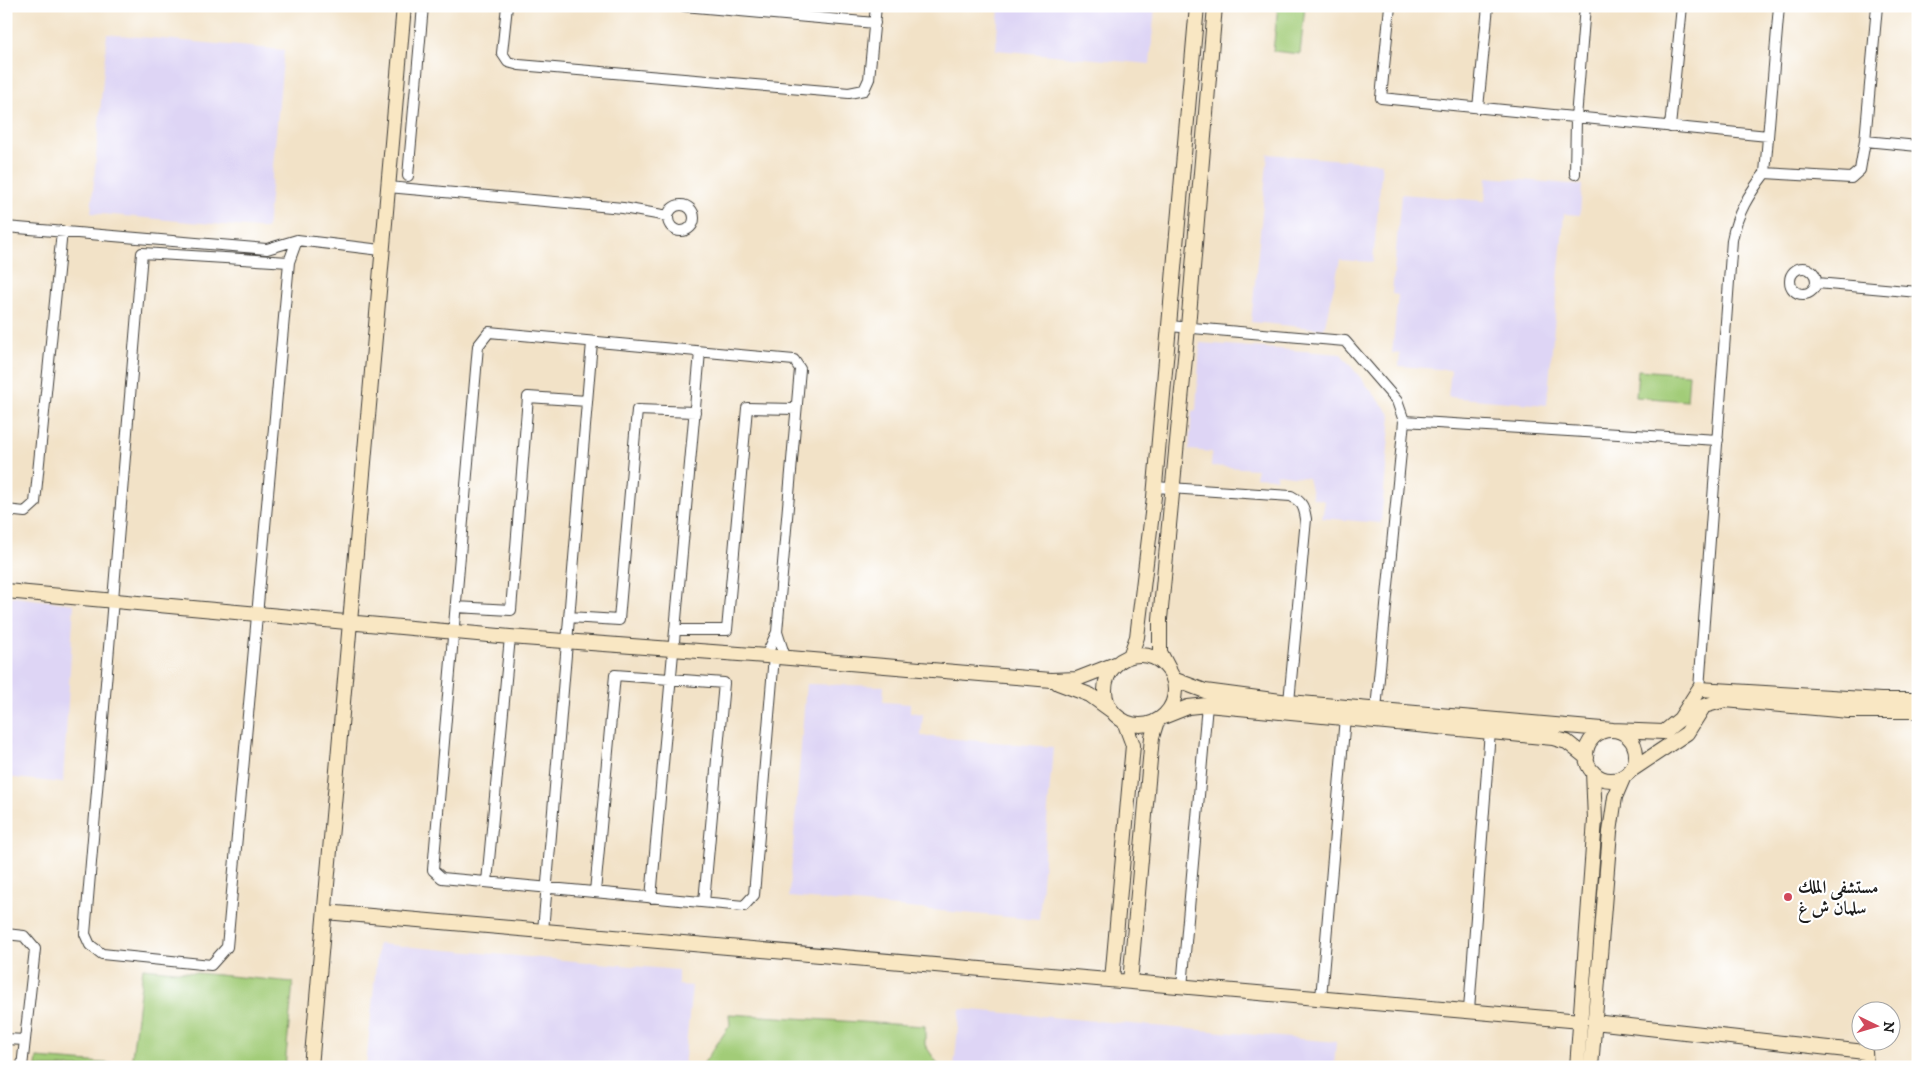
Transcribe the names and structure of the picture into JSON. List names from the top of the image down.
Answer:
{
  "places": ["مستشفى الملك سلمان ش غ"],
  "north": "right"
}
